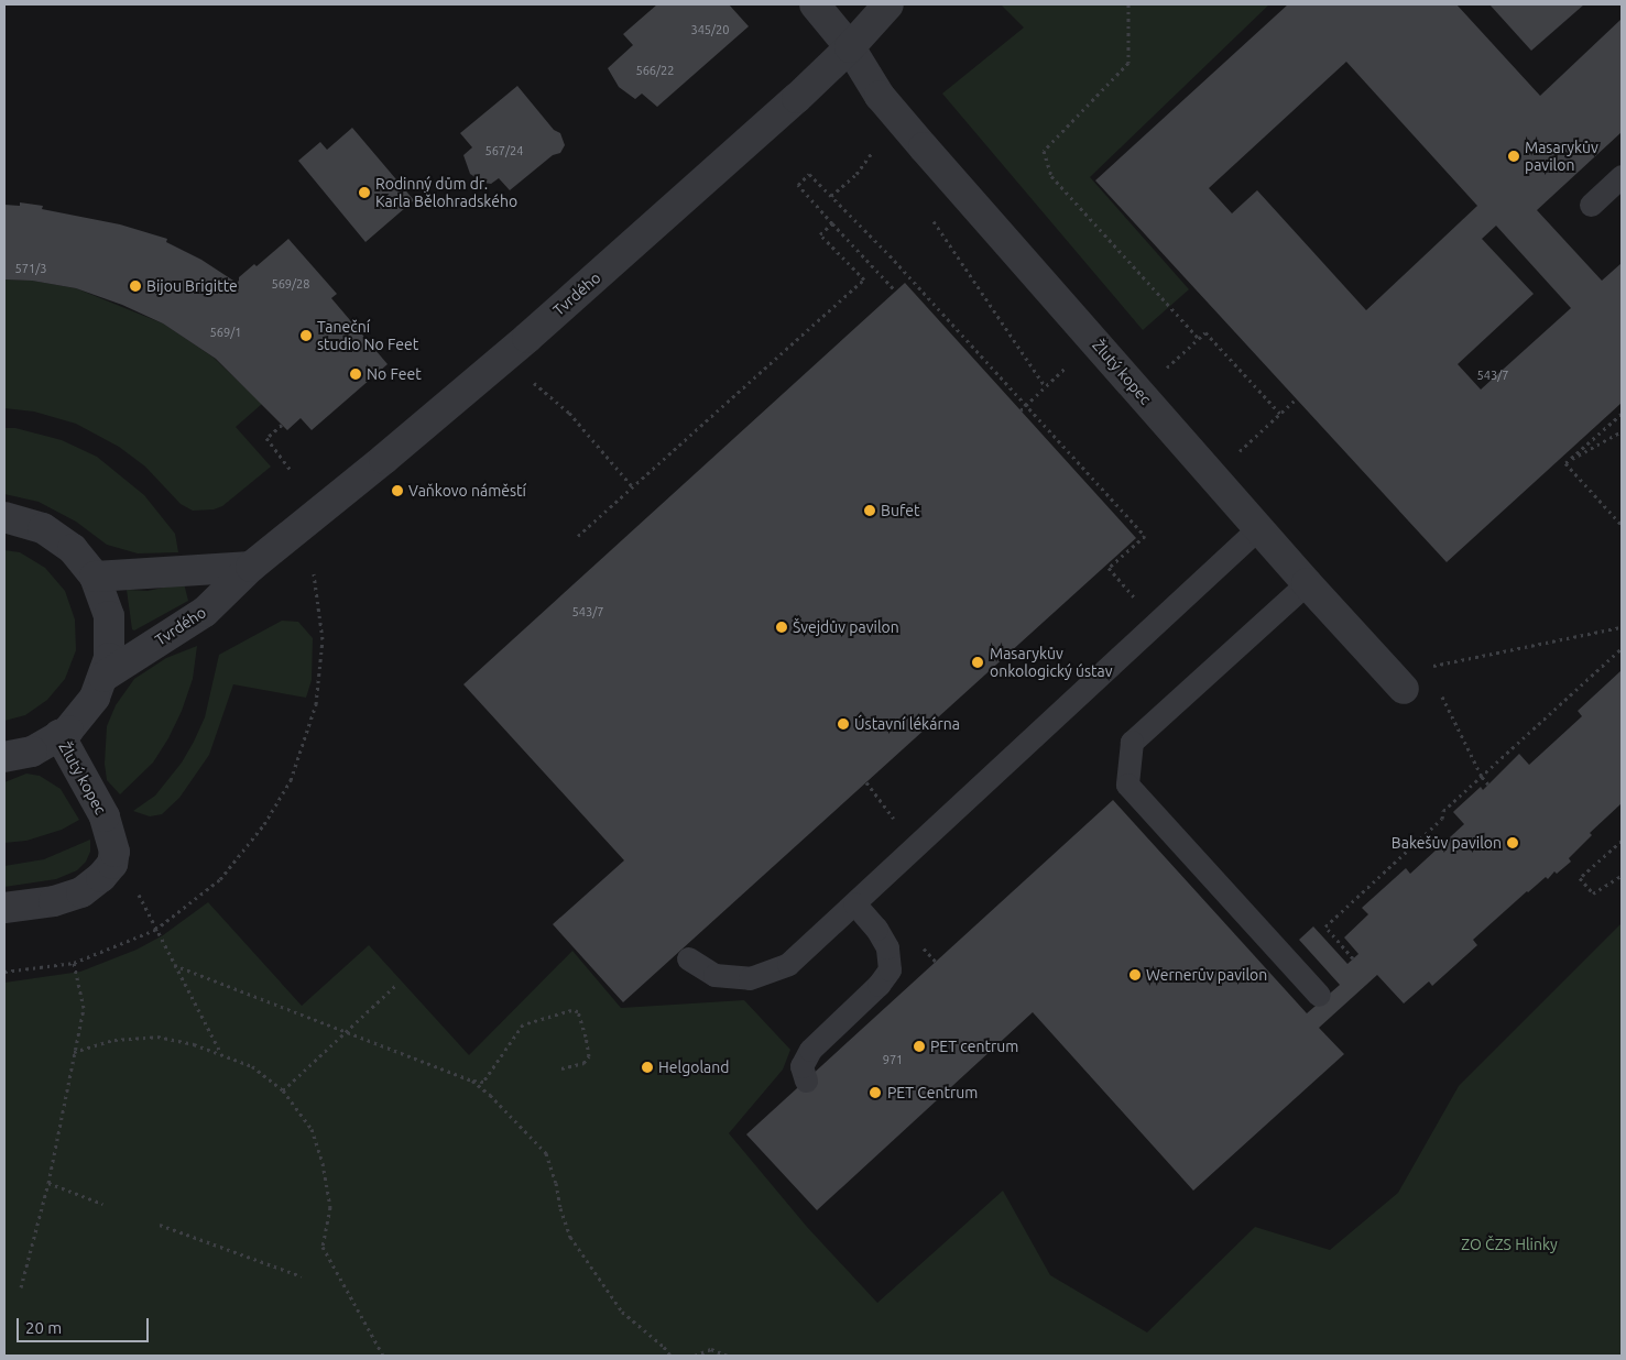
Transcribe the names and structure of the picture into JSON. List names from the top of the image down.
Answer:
{
  "streets": {
    "street": ["Tvrdého", "Žlutý kopec"]
  },
  "crossings": [
    ["Tvrdého", "Žlutý kopec"]
  ],
  "parks": ["ZO ČZS Hlinky"],
  "places": [
    "Masarykův pavilon",
    "Rodinný dům dr. Karla Bělohradského",
    "Bijou Brigitte",
    "Taneční studio No Feet",
    "No Feet",
    "Vaňkovo náměstí",
    "Bufet",
    "Švejdův pavilon",
    "Masarykův onkologický ústav",
    "Ústavní lékárna",
    "Bakešův pavilon",
    "Wernerův pavilon",
    "PET centrum",
    "Helgoland",
    "PET Centrum"
  ],
  "house_numbers": [
    "345/20",
    "566/22",
    "567/24",
    "571/3",
    "569/28",
    "569/1",
    "543/7",
    "543/7",
    "971"
  ],
  "scale_bar": "20 m"
}
